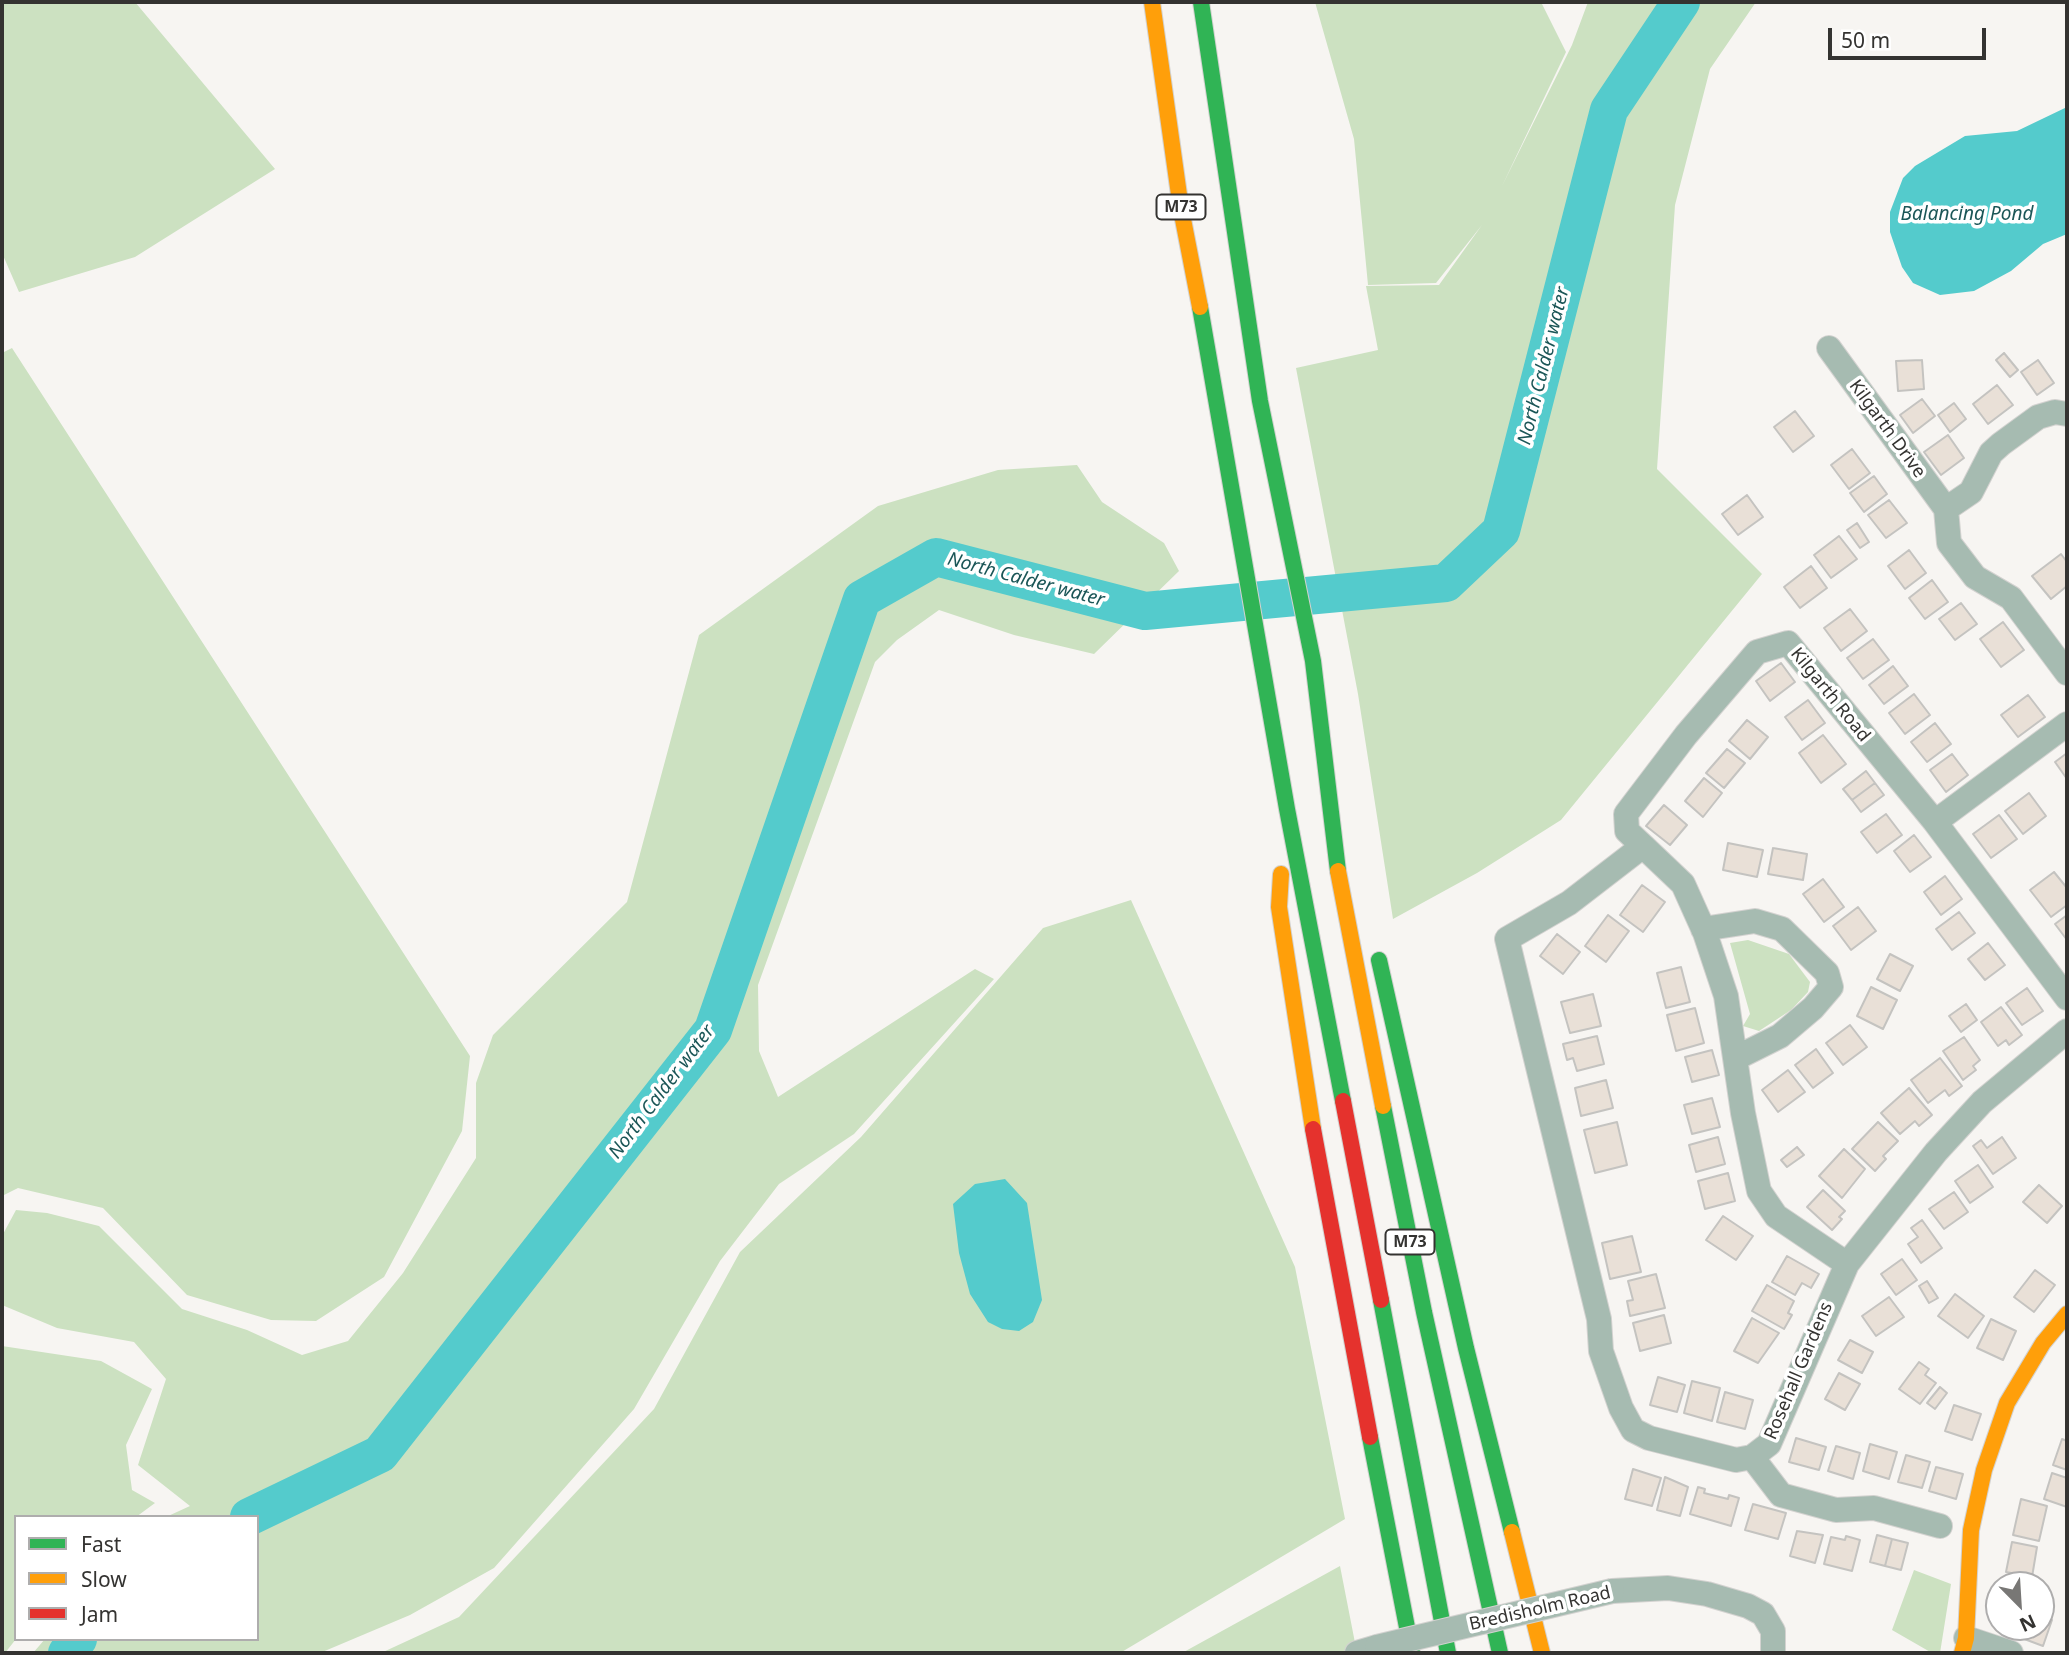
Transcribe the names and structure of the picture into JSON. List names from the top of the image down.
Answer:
{
  "streets": {
    "main road": ["M73"],
    "street": [
      "Kilgarth Drive",
      "Kilgarth Road",
      "Rosehall Gardens",
      "Bredisholm Road"
    ]
  },
  "crossings": [
    ["Kilgarth Road", "Rosehall Gardens"]
  ],
  "water": ["Balancing Pond", "North Calder water"],
  "legend": ["Fast", "Slow", "Jam"],
  "scale_bar": "50 m",
  "north": "bottom right"
}
